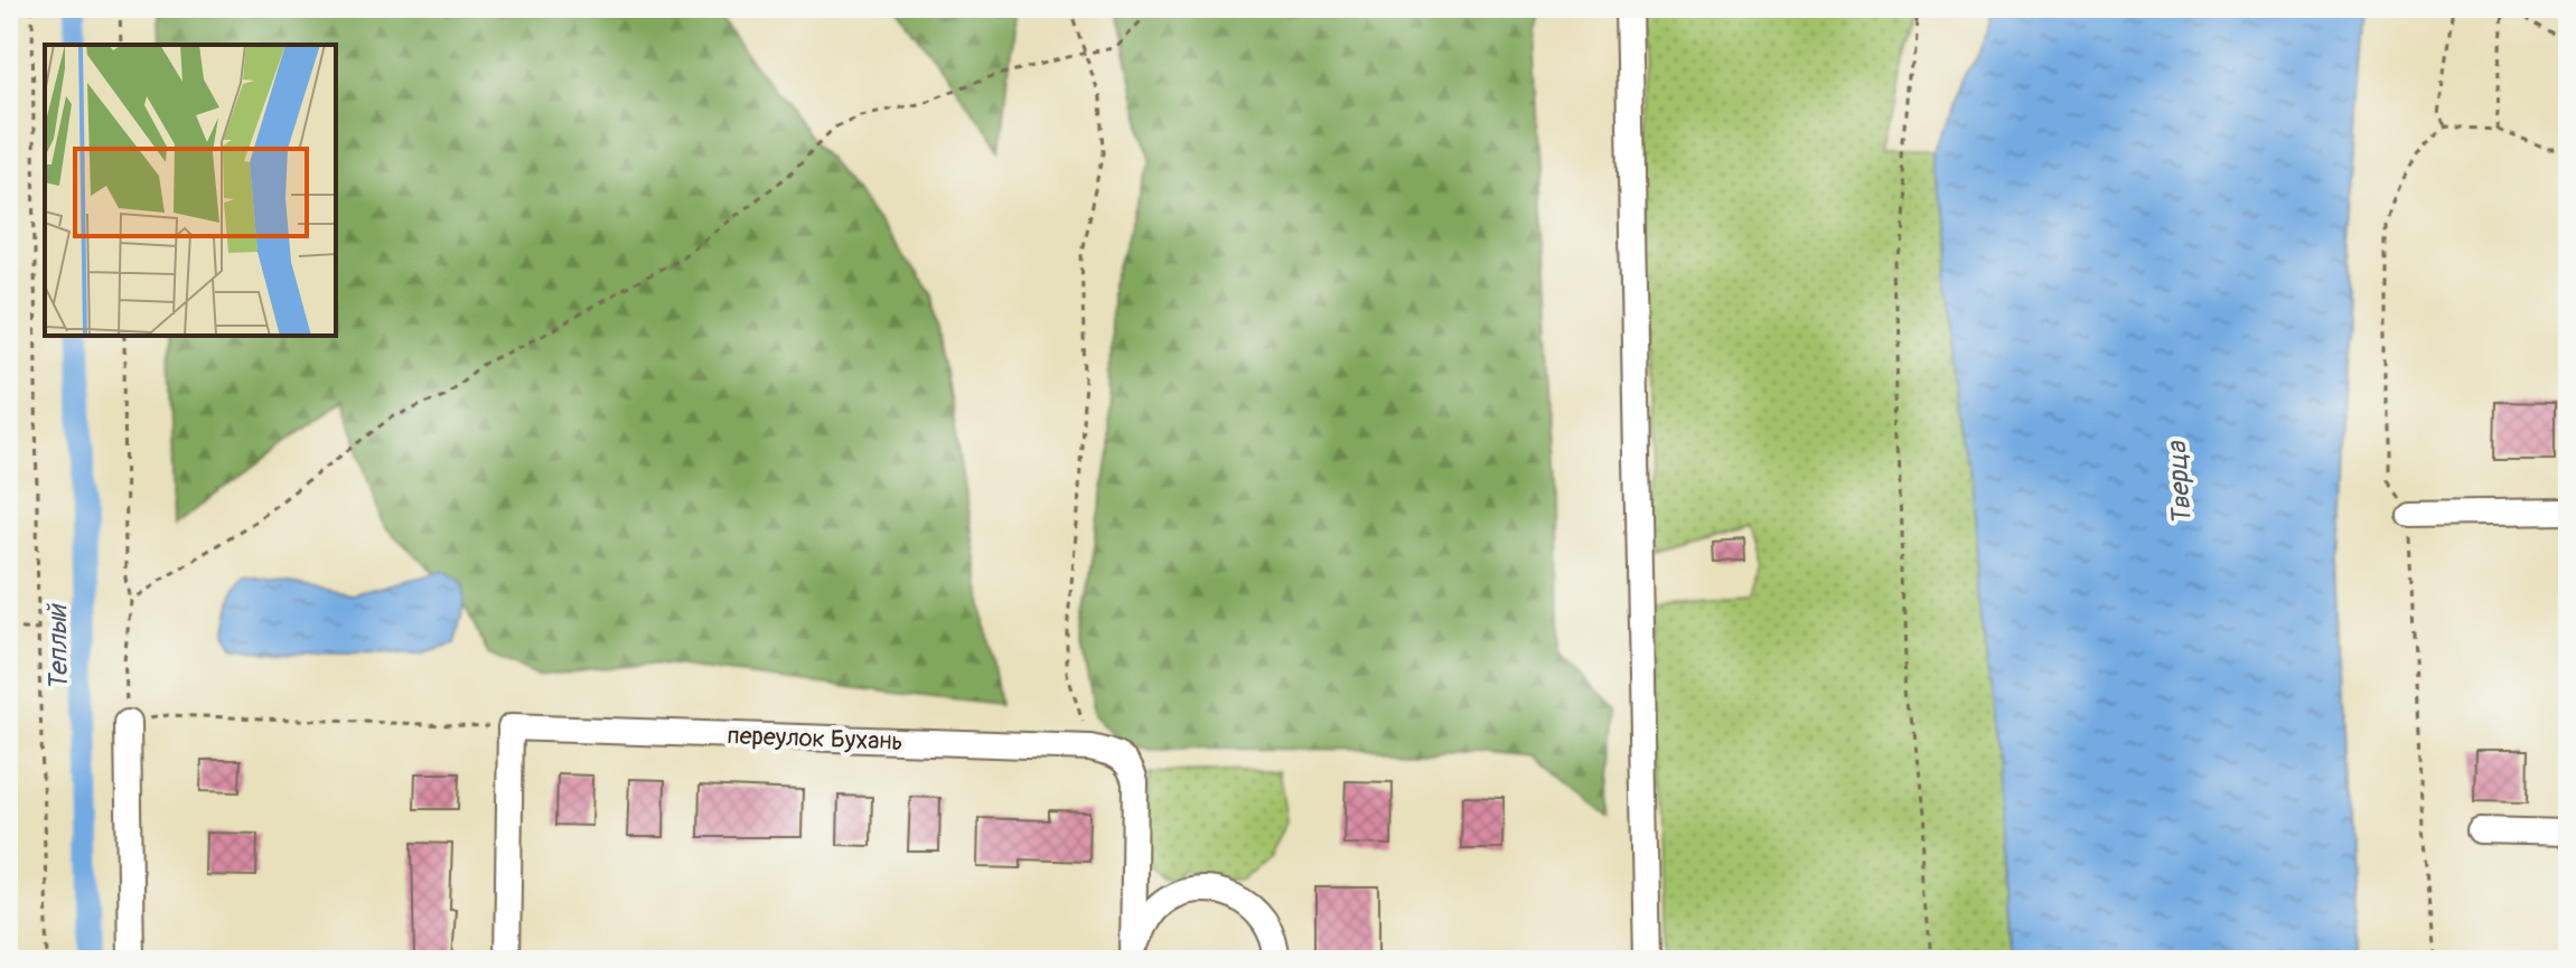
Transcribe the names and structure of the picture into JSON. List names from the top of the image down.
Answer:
{
  "streets": {
    "street": ["переулок Бухань"]
  },
  "water": ["Тверца", "Теплый"]
}
